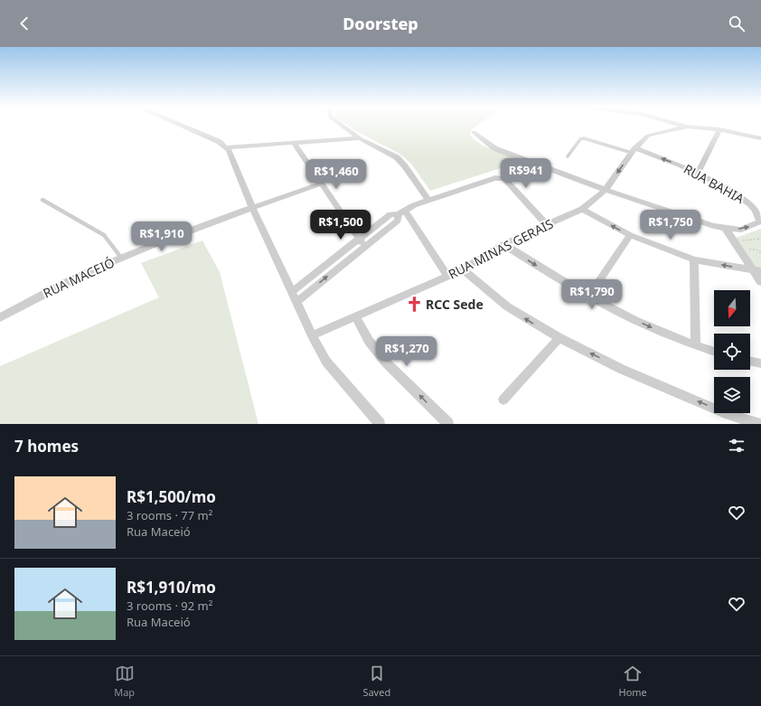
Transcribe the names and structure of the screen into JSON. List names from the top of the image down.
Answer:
{
  "streets": {
    "street": ["RUA BAHIA", "RUA MINAS GERAIS", "RUA MACEIÓ"]
  },
  "crossings": [
    ["RUA BAHIA", "RUA MINAS GERAIS"]
  ],
  "places": {
    "church": ["RCC Sede"]
  },
  "north": "bottom",
  "page": {
    "header": "Doorstep",
    "price": [
      "R$941",
      "R$1,460",
      "R$1,500",
      "R$1,750",
      "R$1,910",
      "R$1,790",
      "R$1,270"
    ],
    "heading": "7 homes",
    "list": [
      {
        "name": "R$1,500/mo",
        "note": "3 rooms · 77 m² · Rua Maceió"
      },
      {
        "name": "R$1,910/mo",
        "note": "3 rooms · 92 m² · Rua Maceió"
      }
    ],
    "tabs": ["Map", "Saved", "Home"]
  }
}
